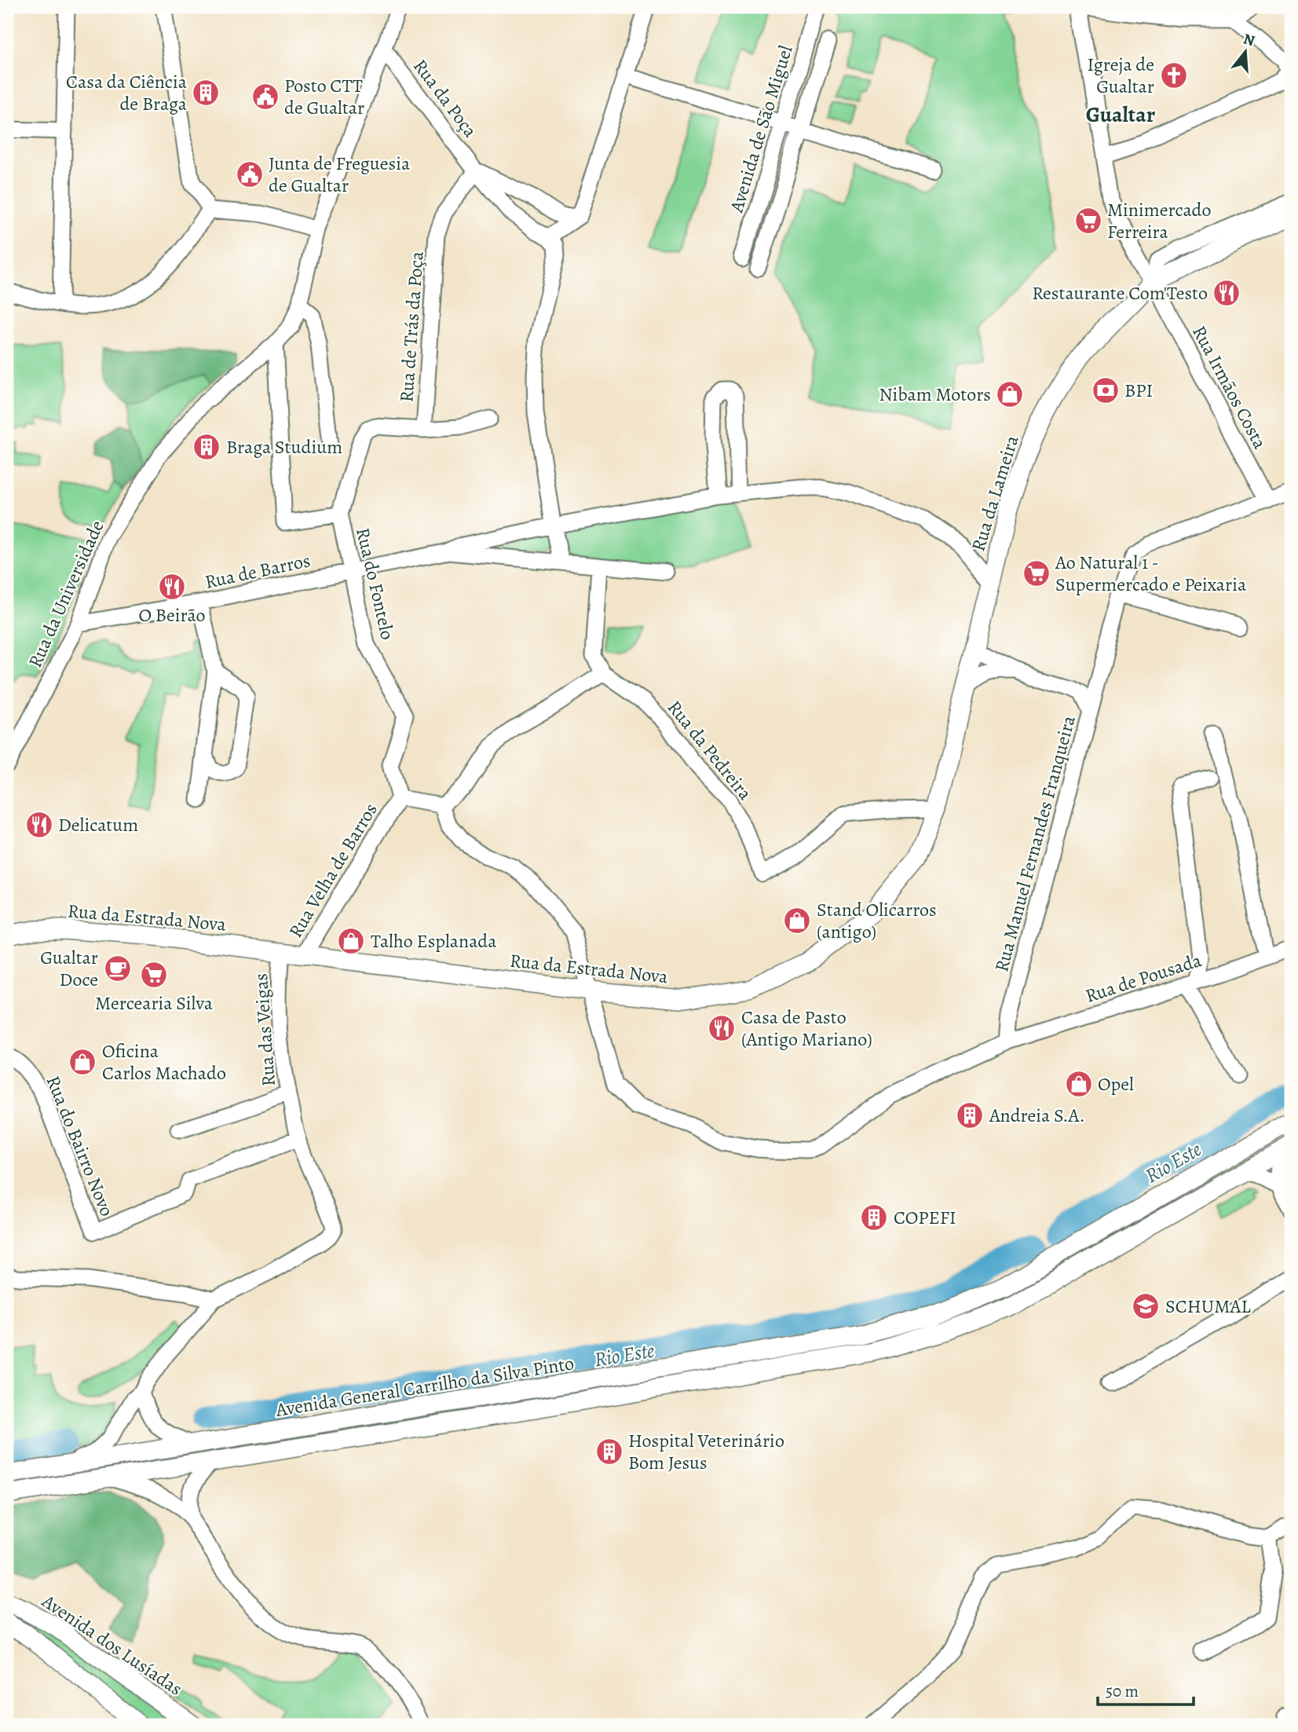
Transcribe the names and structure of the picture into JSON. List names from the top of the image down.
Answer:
{
  "streets": {
    "main road": [
      "Rua da Lameira",
      "Rua da Estrada Nova",
      "Avenida General Carrilho da Silva Pinto",
      "Avenida dos Lusíadas"
    ],
    "street": [
      "Rua da Poça",
      "Avenida de São Miguel",
      "Rua de Trás da Poça",
      "Rua Irmãos Costa",
      "Rua de Barros",
      "Rua do Fontelo",
      "Rua da Universidade",
      "Rua da Pedreira",
      "Rua Manuel Fernandes Franqueira",
      "Rua Velha de Barros",
      "Rua de Pousada",
      "Rua das Veigas",
      "Rua do Bairro Novo"
    ]
  },
  "crossings": [
    ["Rua da Poça", "Rua de Trás da Poça"],
    ["Rua da Poça", "Rua da Universidade"],
    ["Rua de Trás da Poça", "Rua do Fontelo"],
    ["Rua Irmãos Costa", "Rua da Lameira"],
    ["Rua da Lameira", "Rua Manuel Fernandes Franqueira"],
    ["Rua da Lameira", "Rua da Estrada Nova"],
    ["Rua de Barros", "Rua do Fontelo"],
    ["Rua de Barros", "Rua da Universidade"],
    ["Rua do Fontelo", "Rua Velha de Barros"],
    ["Rua da Pedreira", "Rua da Estrada Nova"],
    ["Rua Manuel Fernandes Franqueira", "Rua da Estrada Nova"],
    ["Rua Manuel Fernandes Franqueira", "Rua de Pousada"],
    ["Rua Velha de Barros", "Rua da Estrada Nova"],
    ["Rua Velha de Barros", "Rua de Pousada"],
    ["Rua da Estrada Nova", "Rua de Pousada"],
    ["Rua da Estrada Nova", "Rua das Veigas"],
    ["Rua das Veigas", "Rua do Bairro Novo"]
  ],
  "districts": ["Gualtar"],
  "water": ["Rio Este"],
  "places": {
    "church": ["Igreja de Gualtar"],
    "building": [
      "Casa da Ciência de Braga",
      "Braga Studium",
      "Andreia S.A.",
      "COPEFI",
      "Hospital Veterinário Bom Jesus"
    ],
    "public building": ["Posto CTT de Gualtar", "Junta de Freguesia de Gualtar"],
    "supermarket": ["Minimercado Ferreira", "Ao Natural 1 - Supermercado e Peixaria", "Mercearia Silva"],
    "restaurant": [
      "Restaurante Com'Testo",
      "O Beirão",
      "Delicatum",
      "Casa de Pasto (Antigo Mariano)"
    ],
    "bank": ["BPI"],
    "shop": [
      "Nibam Motors",
      "Stand Olicarros (antigo)",
      "Talho Esplanada",
      "Oficina Carlos Machado",
      "Opel"
    ],
    "cafe": ["Gualtar Doce"],
    "school or university": ["SCHUMAL"]
  },
  "scale_bar": "50 m",
  "north": "top"
}
